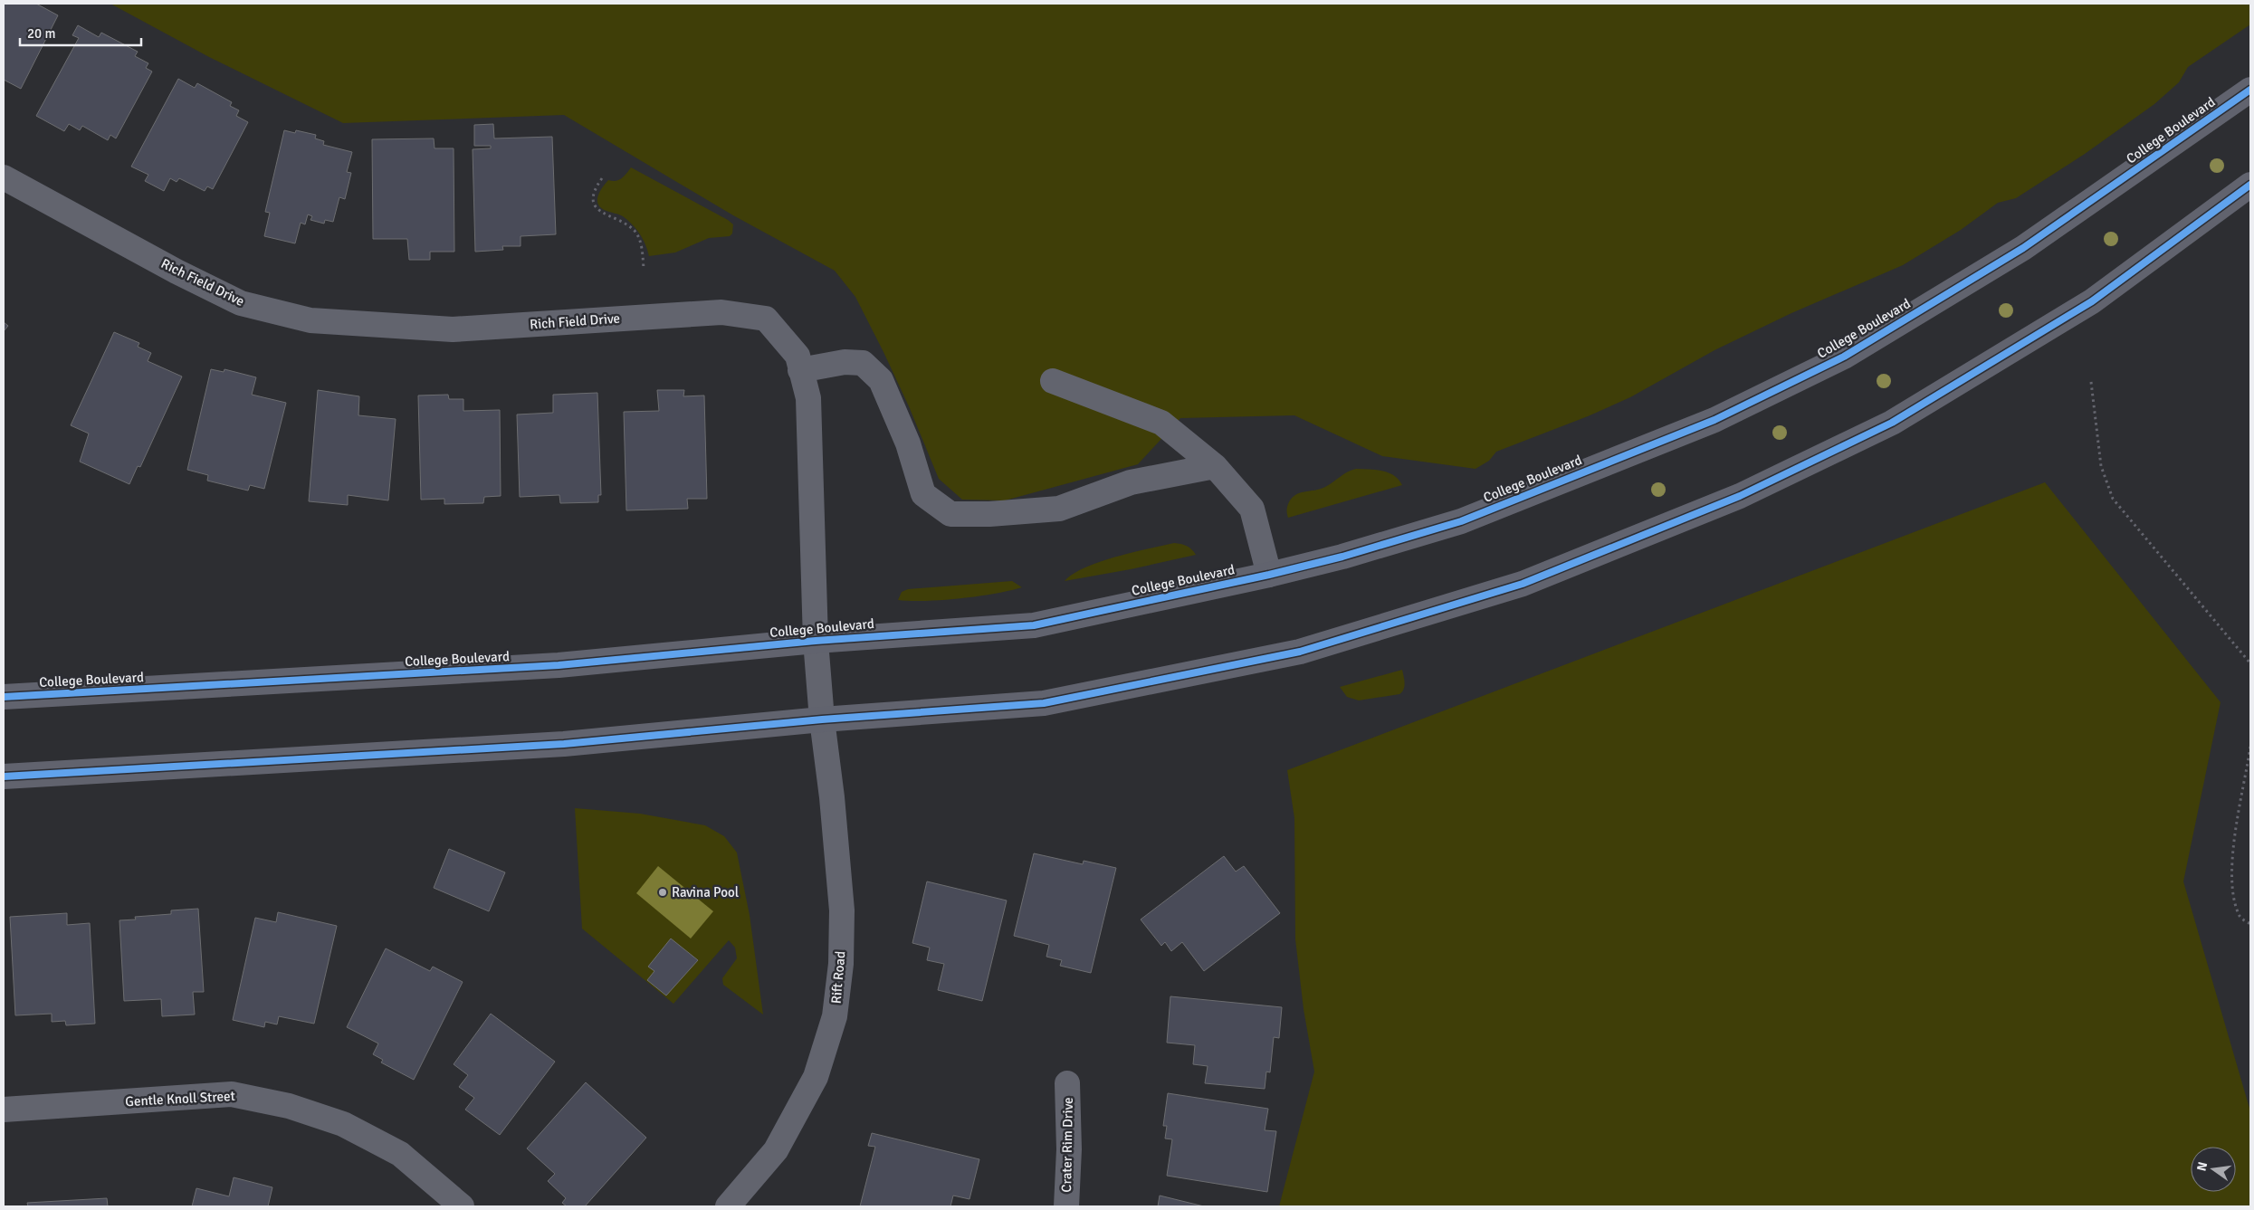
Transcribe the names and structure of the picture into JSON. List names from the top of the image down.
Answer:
{
  "streets": {
    "main road": ["College Boulevard"],
    "street": [
      "Rich Field Drive",
      "Rift Road",
      "Gentle Knoll Street",
      "Crater Rim Drive"
    ]
  },
  "crossings": [
    ["College Boulevard", "Rich Field Drive"],
    ["Rich Field Drive", "Rift Road"]
  ],
  "places": ["Ravina Pool"],
  "scale_bar": "20 m",
  "north": "left"
}
